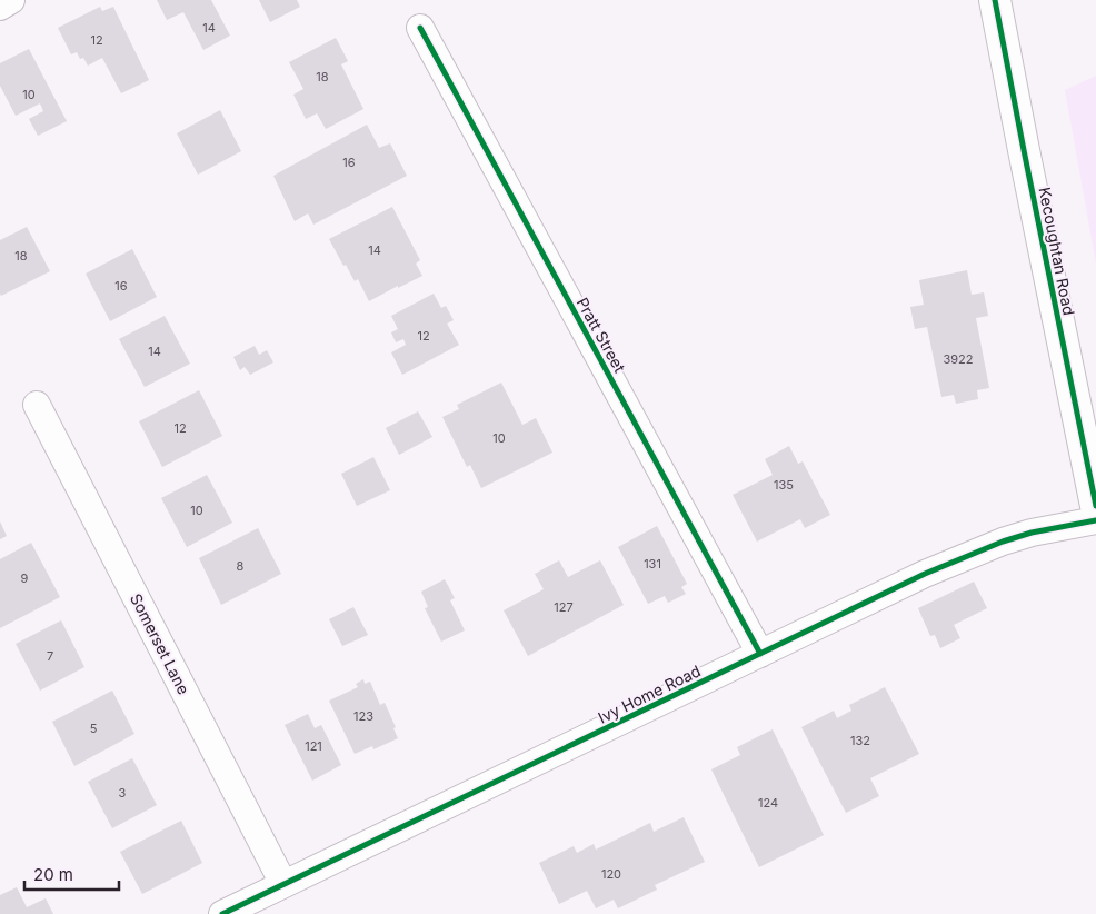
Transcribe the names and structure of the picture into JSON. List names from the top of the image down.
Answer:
{
  "streets": {
    "main road": ["Kecoughtan Road"],
    "street": ["Pratt Street", "Somerset Lane", "Ivy Home Road"]
  },
  "crossings": [
    ["Pratt Street", "Ivy Home Road"],
    ["Somerset Lane", "Ivy Home Road"]
  ],
  "house_numbers": [
    "14",
    "12",
    "18",
    "10",
    "16",
    "14",
    "18",
    "16",
    "12",
    "14",
    "3922",
    "12",
    "10",
    "135",
    "10",
    "131",
    "8",
    "9",
    "127",
    "7",
    "123",
    "5",
    "132",
    "121",
    "3",
    "124",
    "120"
  ],
  "scale_bar": "20 m"
}
